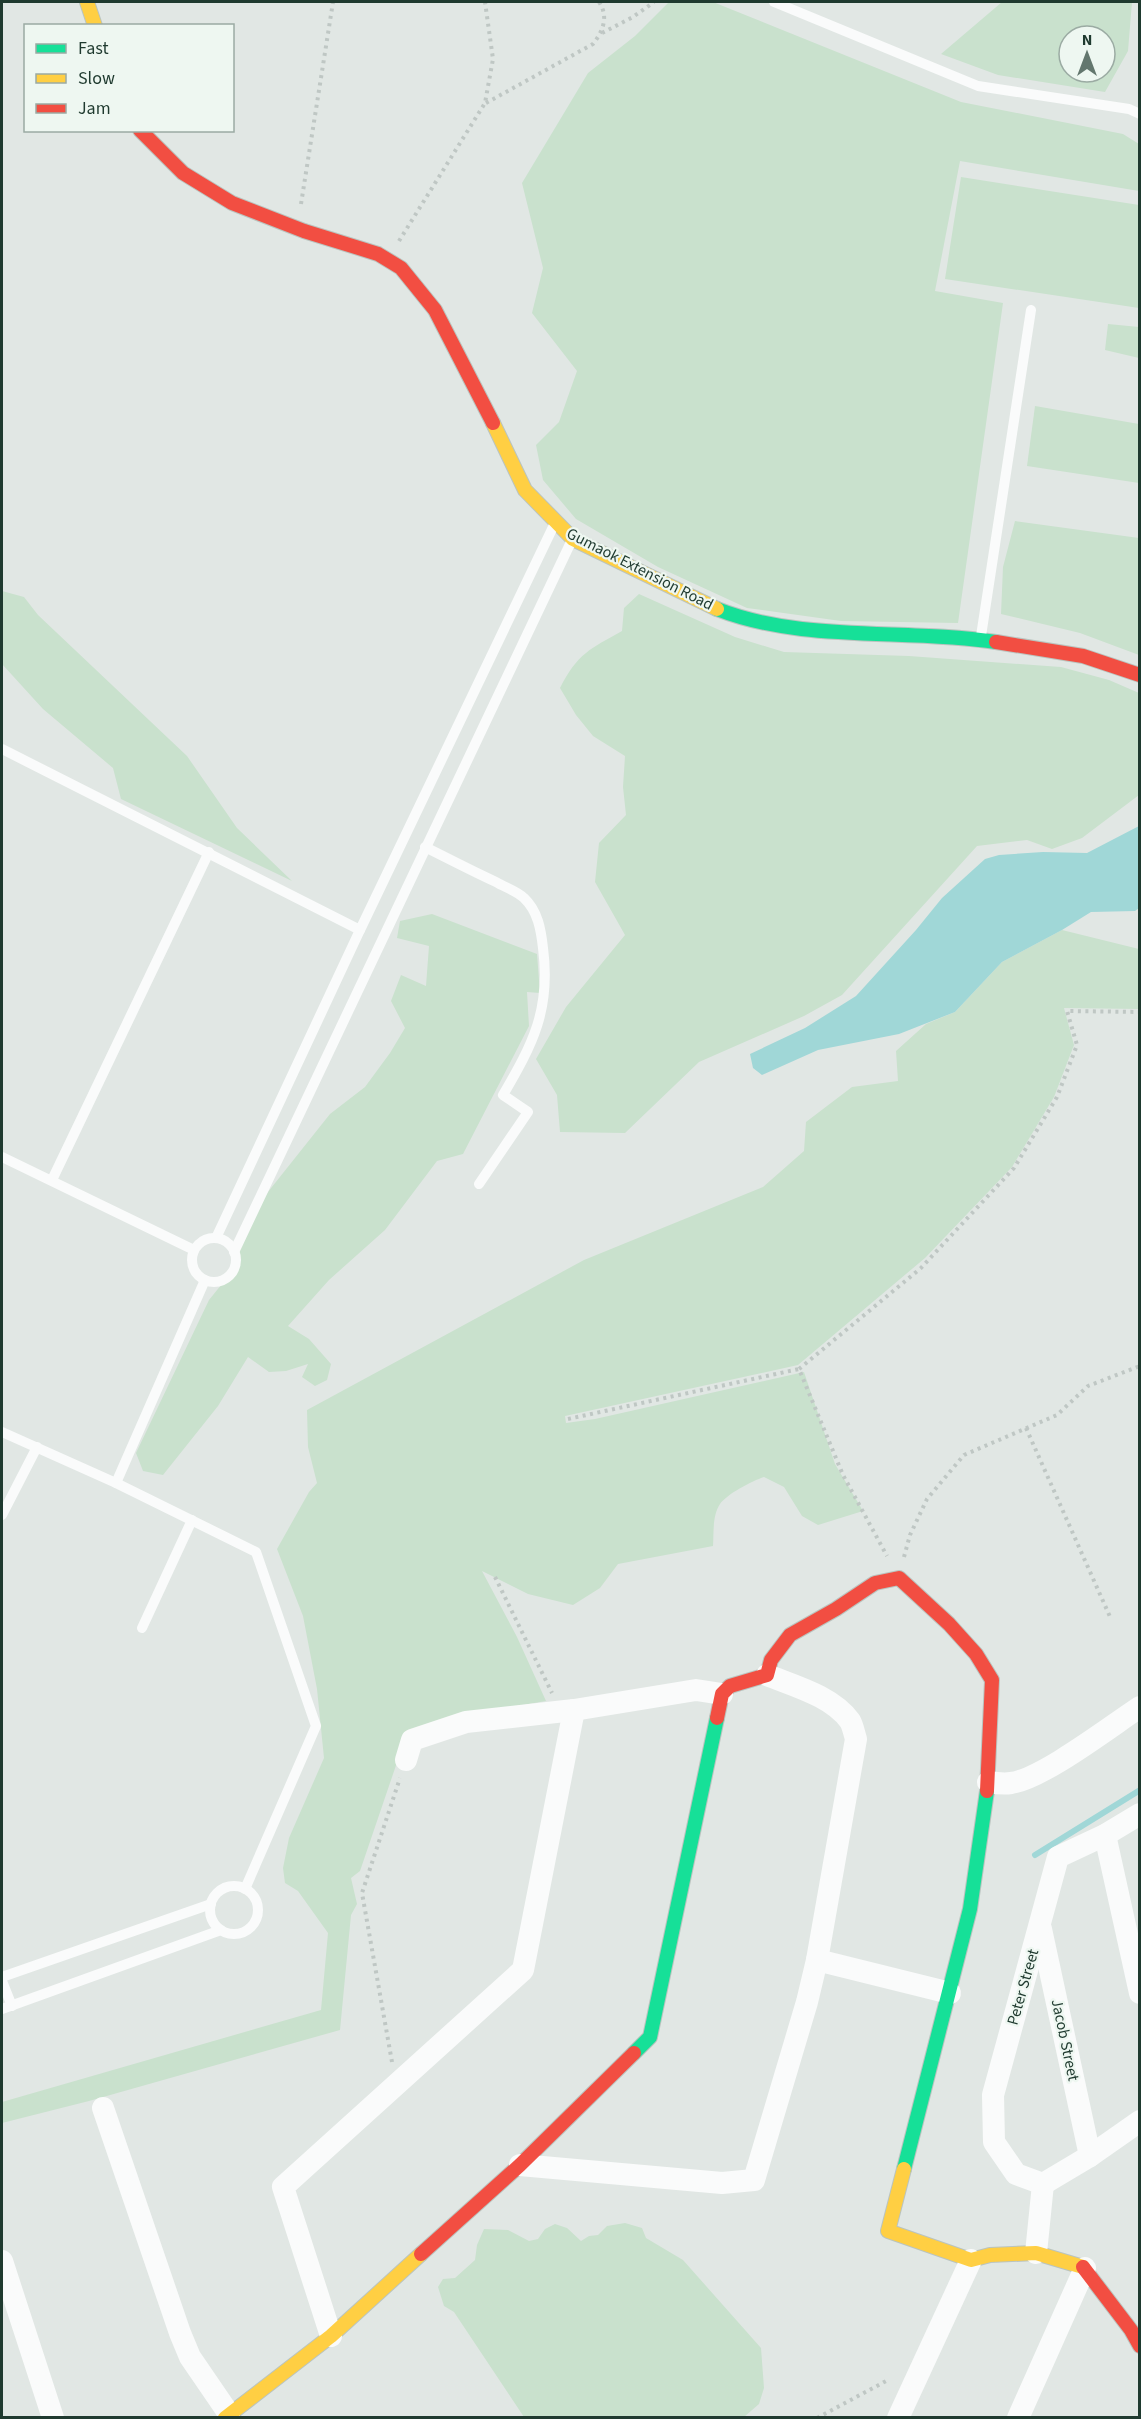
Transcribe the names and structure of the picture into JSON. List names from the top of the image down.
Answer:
{
  "streets": {
    "street": ["Gumaok Extension Road", "Peter Street", "Jacob Street"]
  },
  "crossings": [
    ["Peter Street", "Jacob Street"]
  ],
  "legend": ["Fast", "Slow", "Jam"],
  "north": "top"
}
